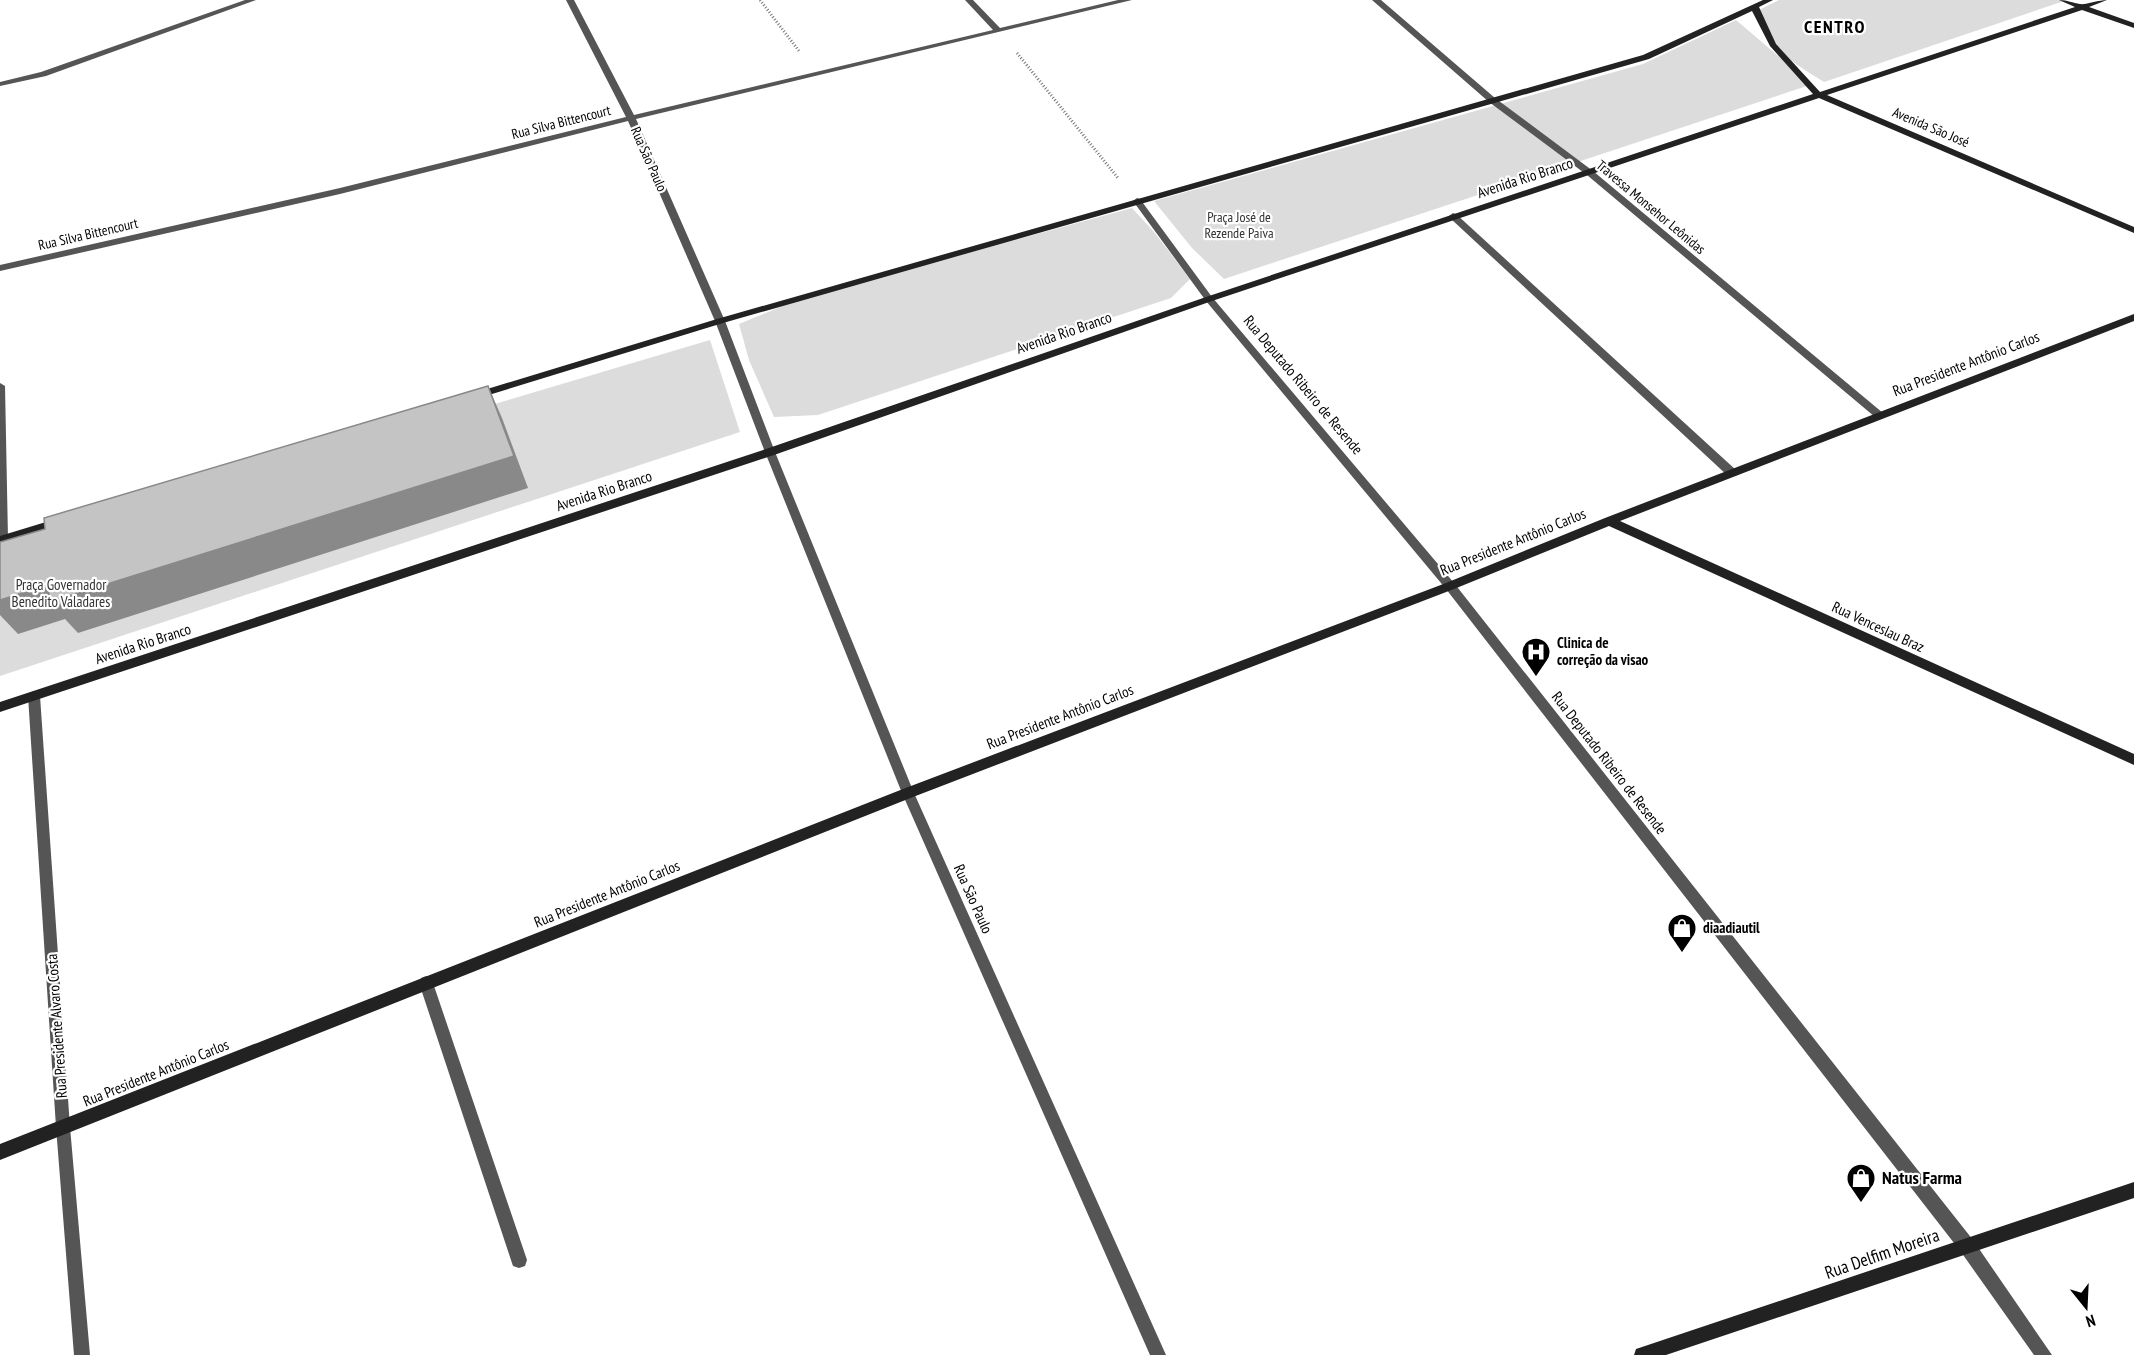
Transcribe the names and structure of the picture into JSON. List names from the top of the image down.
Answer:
{
  "streets": {
    "main road": [
      "Avenida São José",
      "Avenida Rio Branco",
      "Rua Presidente Antônio Carlos",
      "Rua Venceslau Braz",
      "Rua Delfim Moreira"
    ],
    "street": [
      "Rua Silva Bittencourt",
      "Rua São Paulo",
      "Travessa Monsehor Leônidas",
      "Rua Deputado Ribeiro de Resende",
      "Rua Presidente Alvaro Costa"
    ]
  },
  "crossings": [
    ["Rua Silva Bittencourt", "Rua São Paulo"],
    ["Avenida São José", "Avenida Rio Branco"],
    ["Rua São Paulo", "Avenida Rio Branco"],
    ["Rua São Paulo", "Rua Presidente Antônio Carlos"],
    ["Avenida Rio Branco", "Travessa Monsehor Leônidas"],
    ["Avenida Rio Branco", "Rua Deputado Ribeiro de Resende"],
    ["Avenida Rio Branco", "Rua Presidente Alvaro Costa"],
    ["Travessa Monsehor Leônidas", "Rua Presidente Antônio Carlos"],
    ["Rua Presidente Antônio Carlos", "Rua Deputado Ribeiro de Resende"],
    ["Rua Presidente Antônio Carlos", "Rua Venceslau Braz"],
    ["Rua Presidente Antônio Carlos", "Rua Presidente Alvaro Costa"],
    ["Rua Deputado Ribeiro de Resende", "Rua Delfim Moreira"]
  ],
  "districts": ["CENTRO"],
  "parks": ["Praça José de Rezende Paiva", "Praça Governador Benedito Valadares"],
  "places": {
    "hospital": ["Clinica de correção da visao"],
    "shop": ["diaadiautil", "Natus Farma"]
  },
  "north": "bottom"
}
